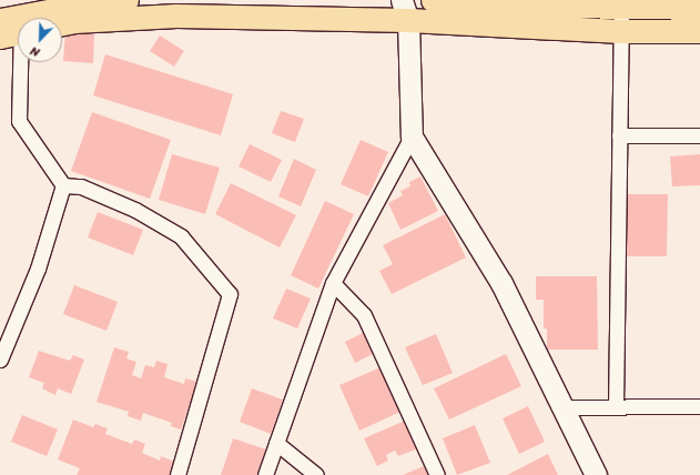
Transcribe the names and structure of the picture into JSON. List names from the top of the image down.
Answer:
{
  "north": "bottom left"
}
